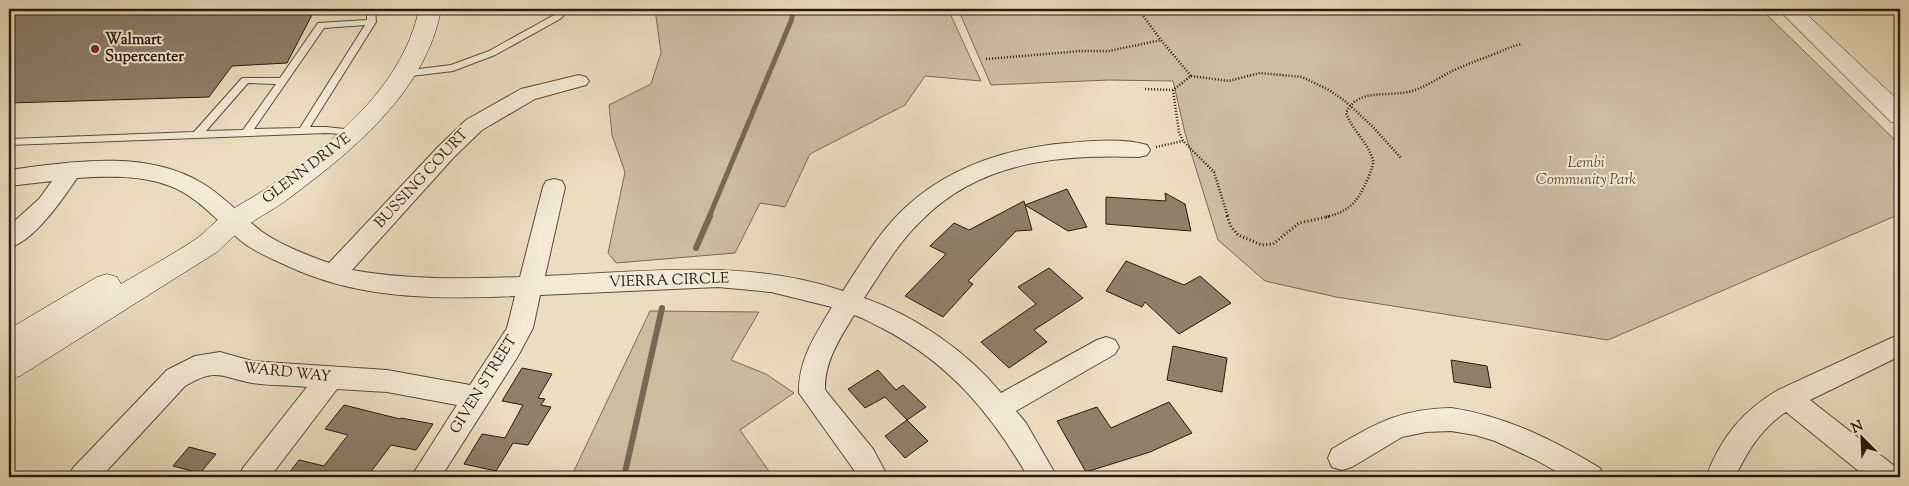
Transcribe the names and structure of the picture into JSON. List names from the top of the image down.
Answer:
{
  "streets": {
    "street": [
      "GLENN DRIVE",
      "BUSSING COURT",
      "VIERRA CIRCLE",
      "WARD WAY",
      "GIVEN STREET"
    ]
  },
  "crossings": [
    ["GLENN DRIVE", "VIERRA CIRCLE"],
    ["BUSSING COURT", "VIERRA CIRCLE"],
    ["VIERRA CIRCLE", "GIVEN STREET"],
    ["WARD WAY", "GIVEN STREET"]
  ],
  "parks": ["Lembi Community Park"],
  "places": ["Walmart Supercenter"],
  "north": "top left"
}
